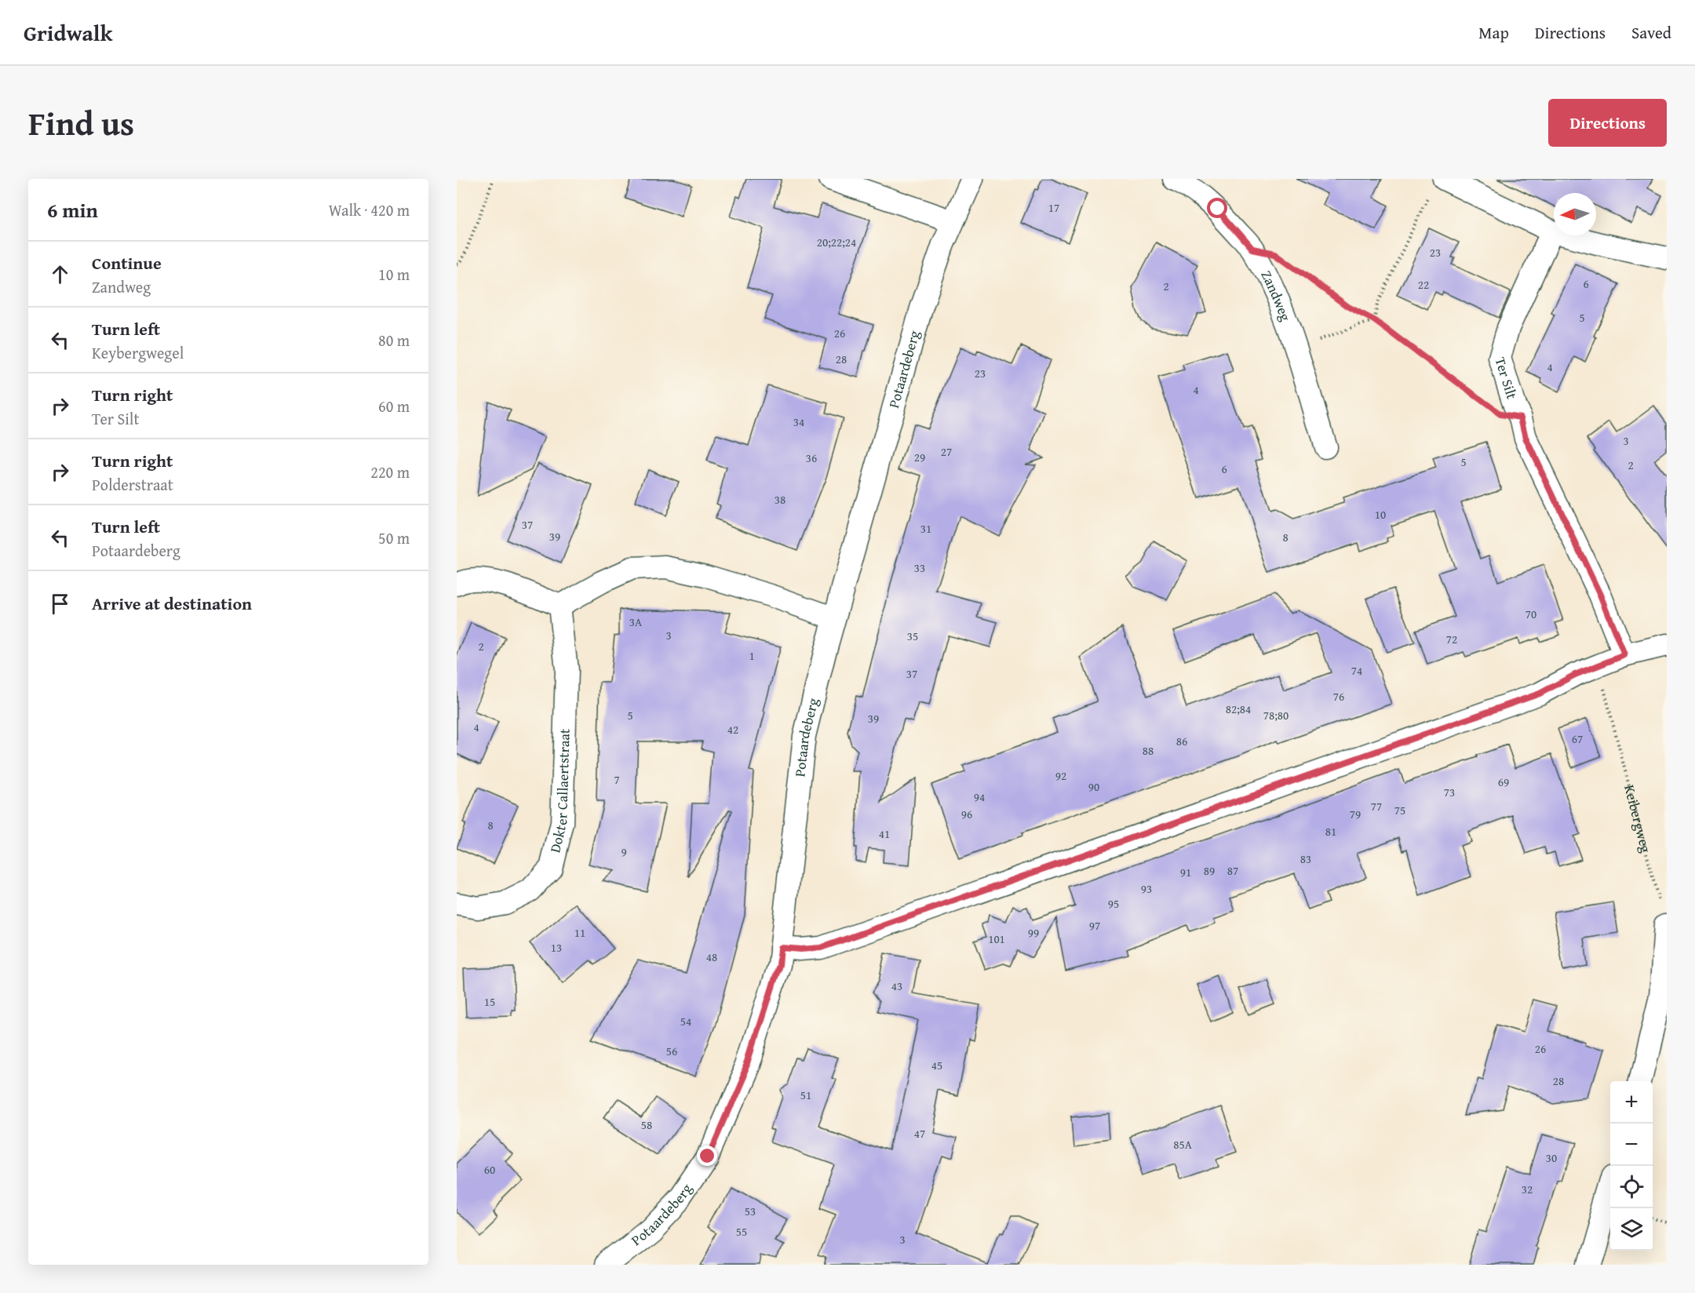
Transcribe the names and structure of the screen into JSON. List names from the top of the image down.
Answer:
{
  "streets": {
    "street": [
      "Zandweg",
      "Potaardeberg",
      "Ter Silt",
      "Dokter Callaertstraat"
    ],
    "path": ["Keibergweg"]
  },
  "house_numbers": [
    "17",
    "20;22;24",
    "23",
    "6",
    "22",
    "2",
    "5",
    "26",
    "28",
    "4",
    "23",
    "4",
    "34",
    "3",
    "27",
    "29",
    "36",
    "5",
    "2",
    "6",
    "38",
    "10",
    "37",
    "31",
    "39",
    "8",
    "33",
    "70",
    "3A",
    "3",
    "35",
    "72",
    "2",
    "1",
    "74",
    "37",
    "76",
    "82;84",
    "5",
    "78;80",
    "39",
    "4",
    "42",
    "67",
    "86",
    "88",
    "92",
    "7",
    "69",
    "90",
    "73",
    "94",
    "77",
    "75",
    "96",
    "79",
    "8",
    "81",
    "41",
    "9",
    "83",
    "89",
    "87",
    "91",
    "93",
    "95",
    "97",
    "11",
    "99",
    "101",
    "13",
    "48",
    "43",
    "15",
    "54",
    "26",
    "56",
    "45",
    "28",
    "51",
    "58",
    "47",
    "85A",
    "30",
    "60",
    "32",
    "53",
    "55",
    "3"
  ],
  "north": "left",
  "page": {
    "header": "Gridwalk",
    "nav": ["Map", "Directions", "Saved"],
    "title": "Find us",
    "buttons": "Directions",
    "heading": ["6 min", "Walk · 420 m"],
    "list": [
      ["Continue", "Zandweg", "10 m"],
      ["Turn left", "Keybergwegel", "80 m"],
      ["Turn right", "Ter Silt", "60 m"],
      ["Turn right", "Polderstraat", "220 m"],
      ["Turn left", "Potaardeberg", "50 m"],
      "Arrive at destination"
    ],
    "map_buttons": ["+", "−"]
  }
}
